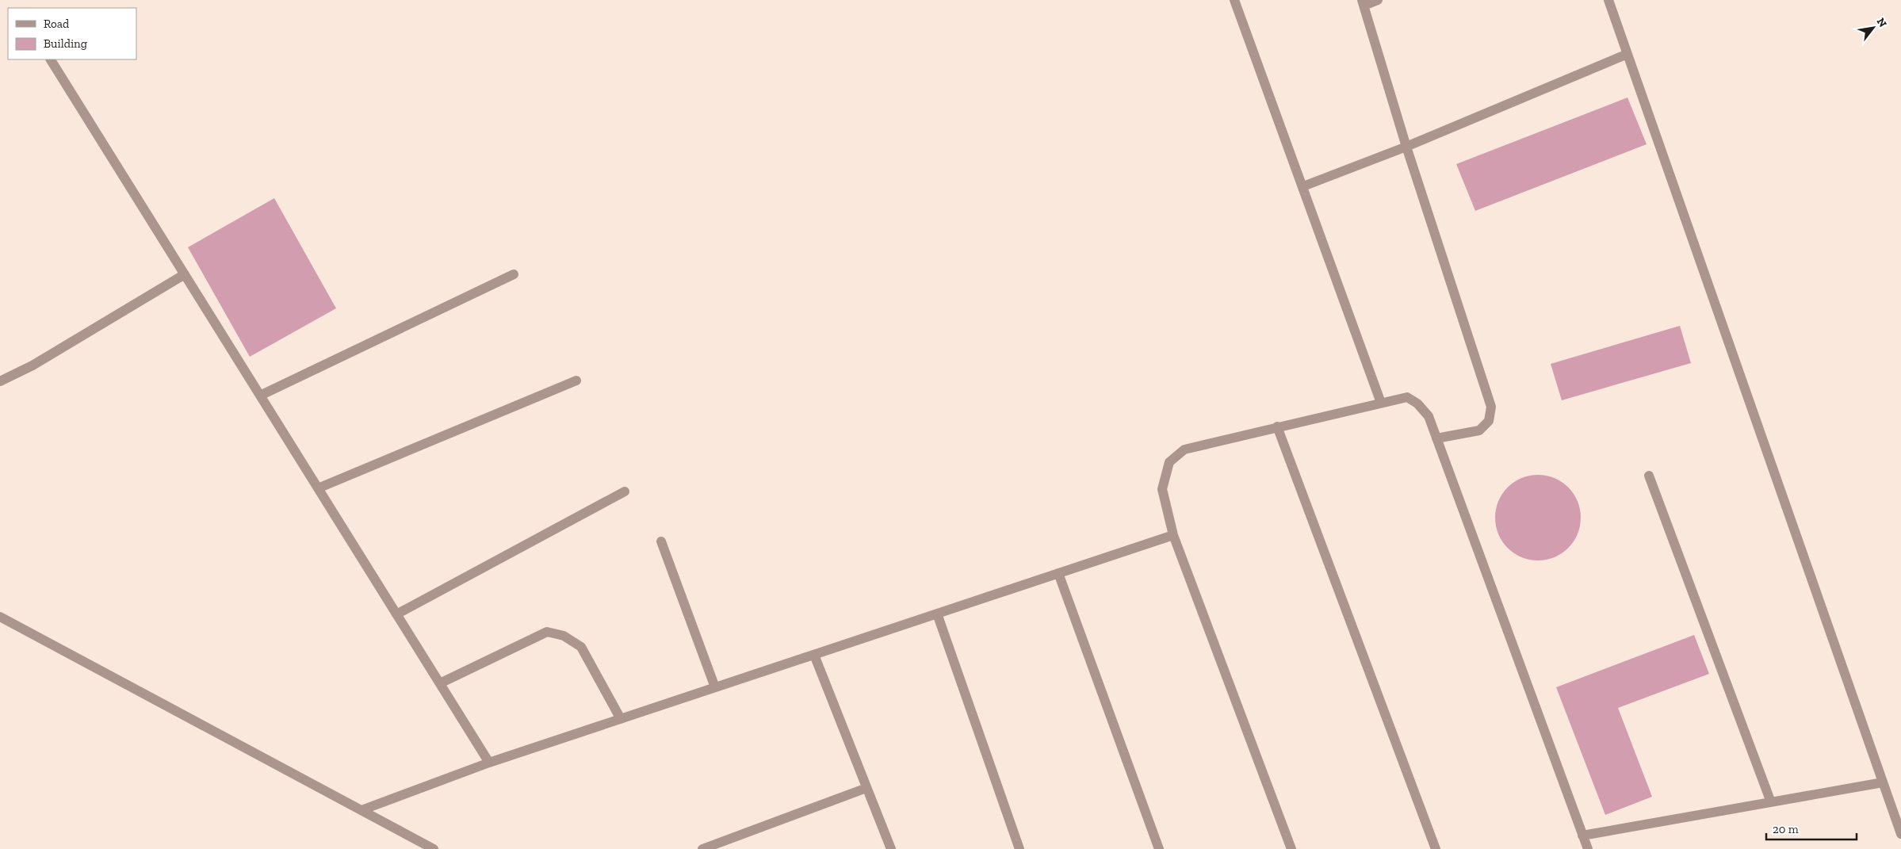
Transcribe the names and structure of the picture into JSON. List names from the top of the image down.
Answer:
{
  "legend": ["Road", "Building"],
  "scale_bar": "20 m",
  "north": "top right"
}
